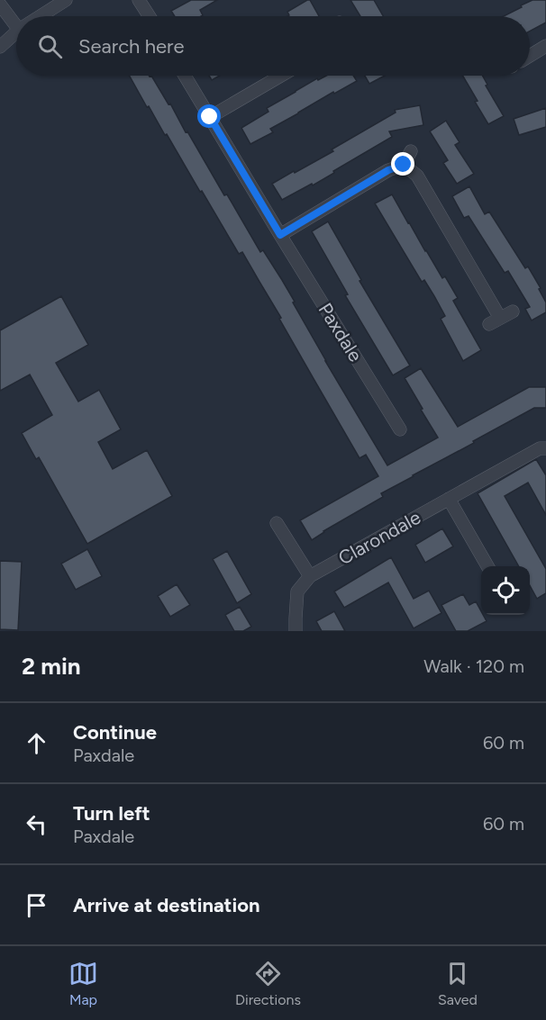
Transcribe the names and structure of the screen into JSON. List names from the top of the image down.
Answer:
{
  "streets": {
    "street": ["Paxdale", "Clarondale"]
  },
  "page": {
    "search": "Search here",
    "heading": ["2 min", "Walk · 120 m"],
    "list": [
      ["Continue", "Paxdale", "60 m"],
      ["Turn left", "Paxdale", "60 m"],
      "Arrive at destination"
    ],
    "nav": ["Map", "Directions", "Saved"]
  }
}
